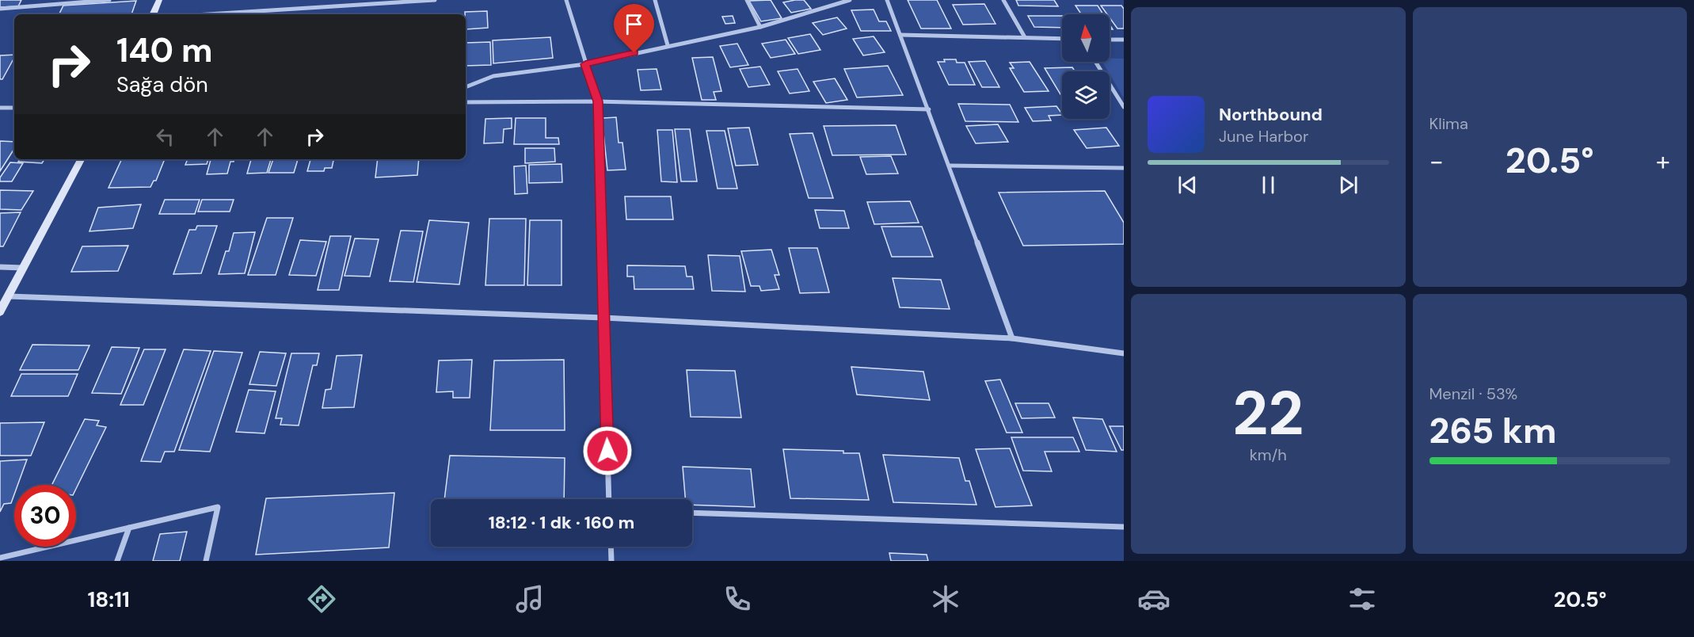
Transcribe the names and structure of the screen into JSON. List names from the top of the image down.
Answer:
{
  "north": "top",
  "page": {
    "tile": [
      "Klima",
      ["22", "km/h"],
      ["Menzil · 53%", "265 km"]
    ],
    "turn": ["140 m", "Sağa dön"],
    "song": ["Northbound", "June Harbor"],
    "heat": ["−", "20.5°", "+"],
    "limit": "30",
    "trip": "18:12 · 1 dk · 160 m",
    "tabs": ["18:11", "20.5°"]
  }
}
